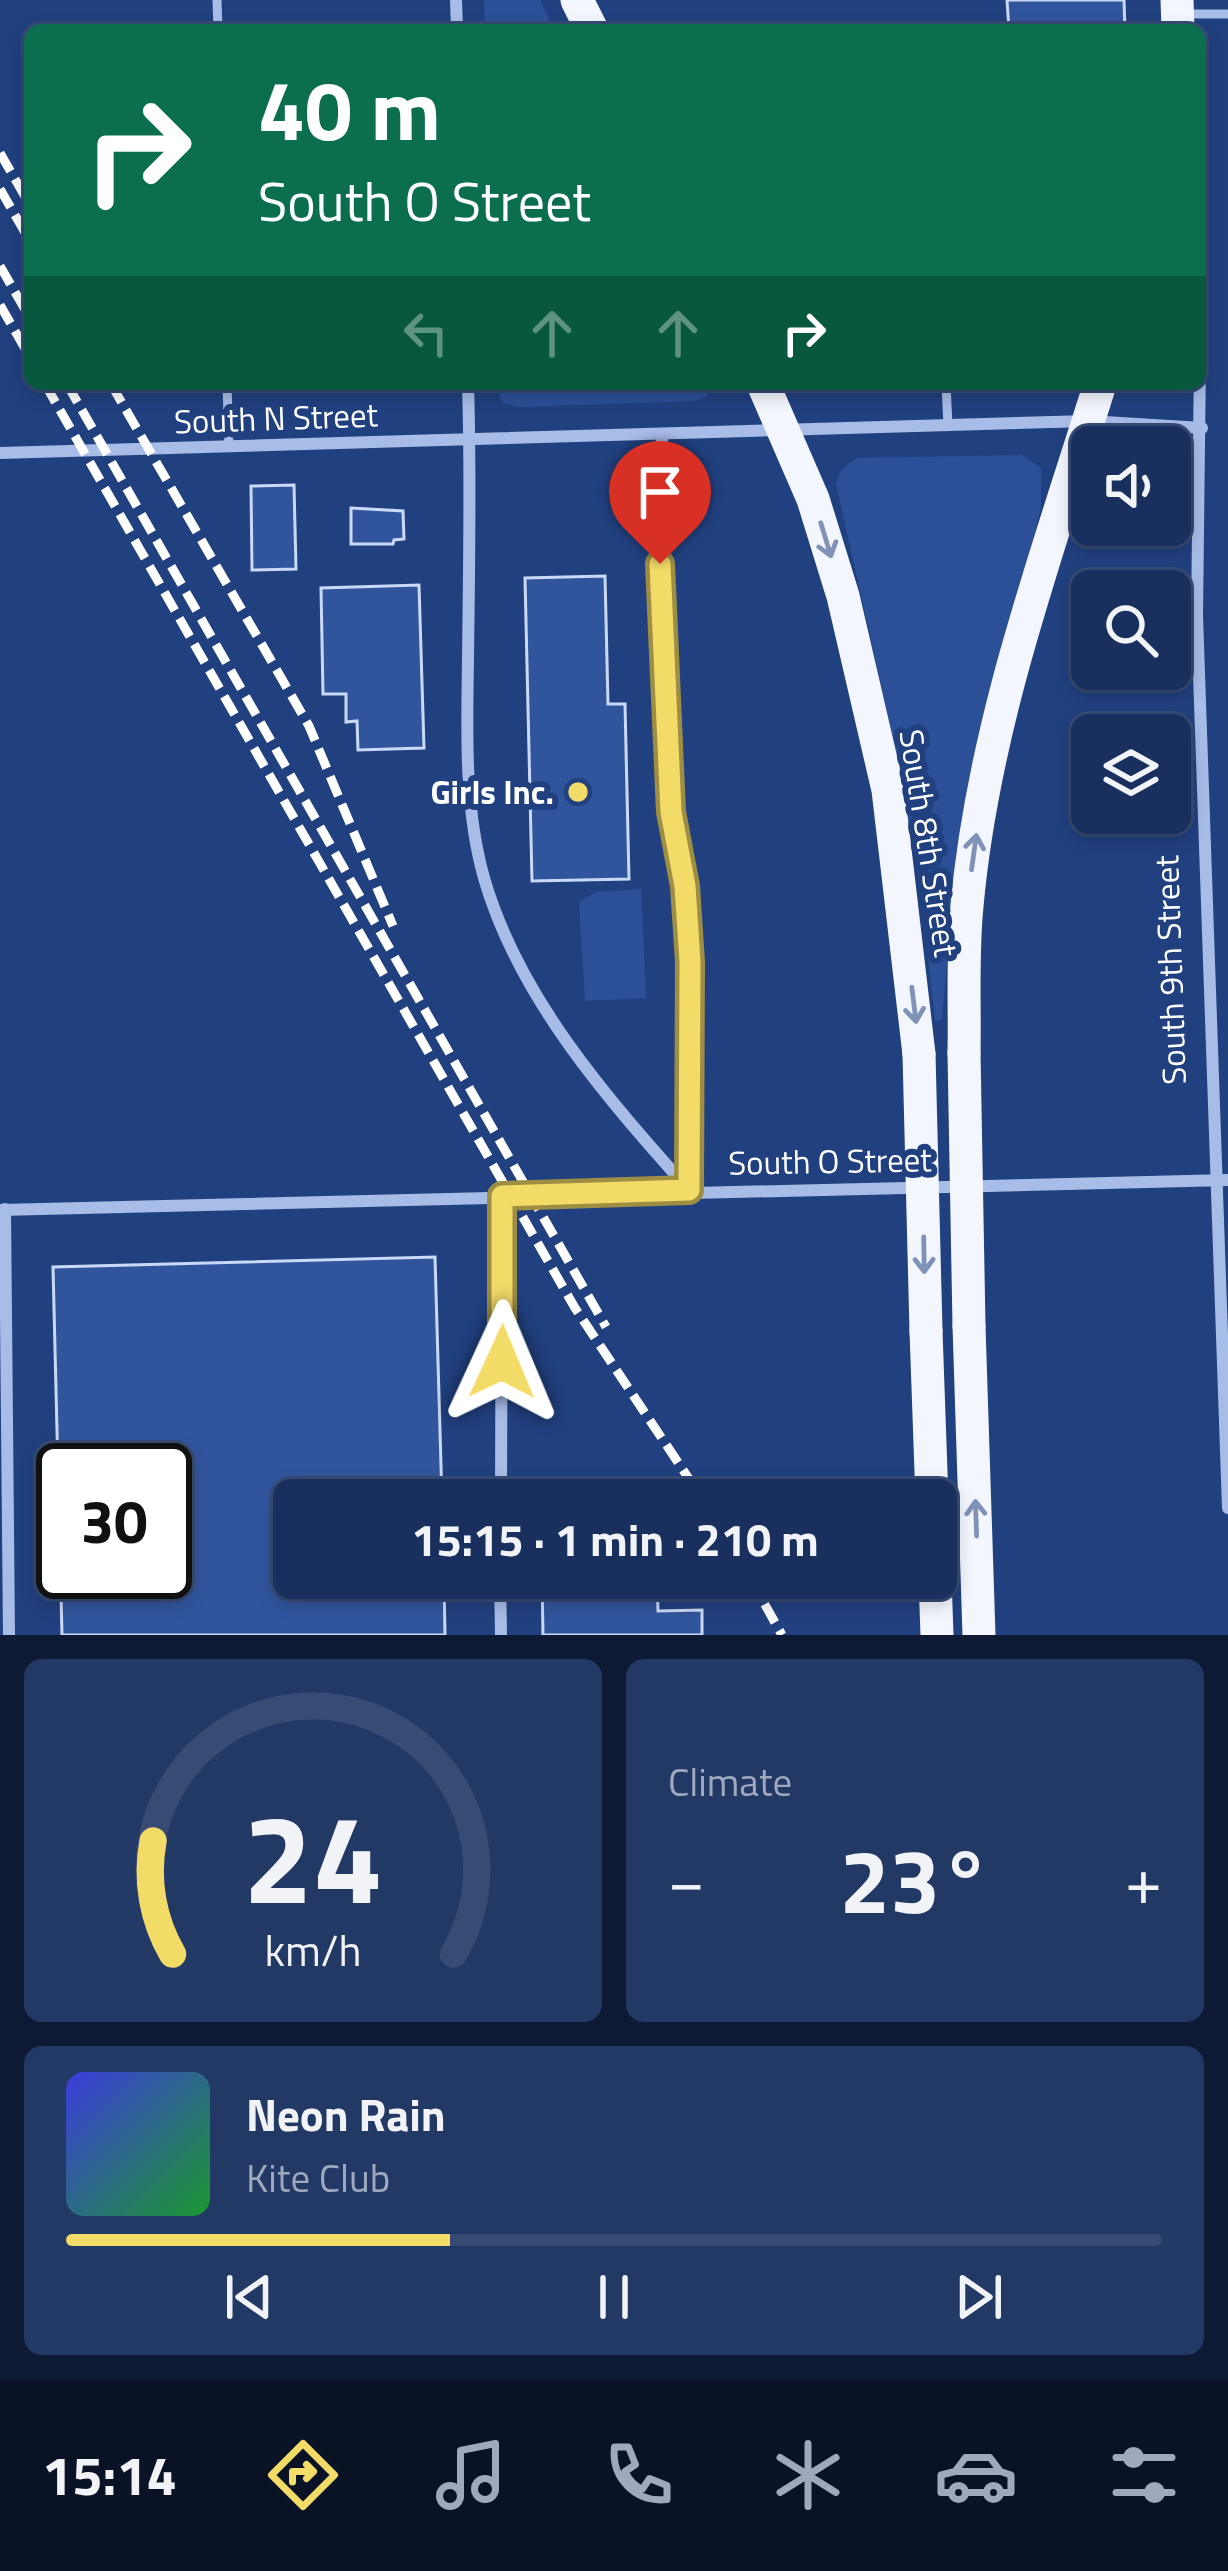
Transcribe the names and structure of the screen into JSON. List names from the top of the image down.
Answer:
{
  "streets": {
    "highway": ["South 8th Street"],
    "street": ["South N Street", "South 9th Street", "South O Street"]
  },
  "crossings": [
    ["South N Street", "South 8th Street"],
    ["South N Street", "South 9th Street"],
    ["South 9th Street", "South O Street"]
  ],
  "places": ["Girls Inc."],
  "page": {
    "turn": ["40 m", "South O Street"],
    "limit": "30",
    "trip": "15:15 · 1 min · 210 m",
    "tile": "Climate",
    "heat": ["−", "23°", "+"],
    "song": ["Neon Rain", "Kite Club"],
    "tabs": "15:14",
    "gauge": ["24", "km/h"]
  }
}
